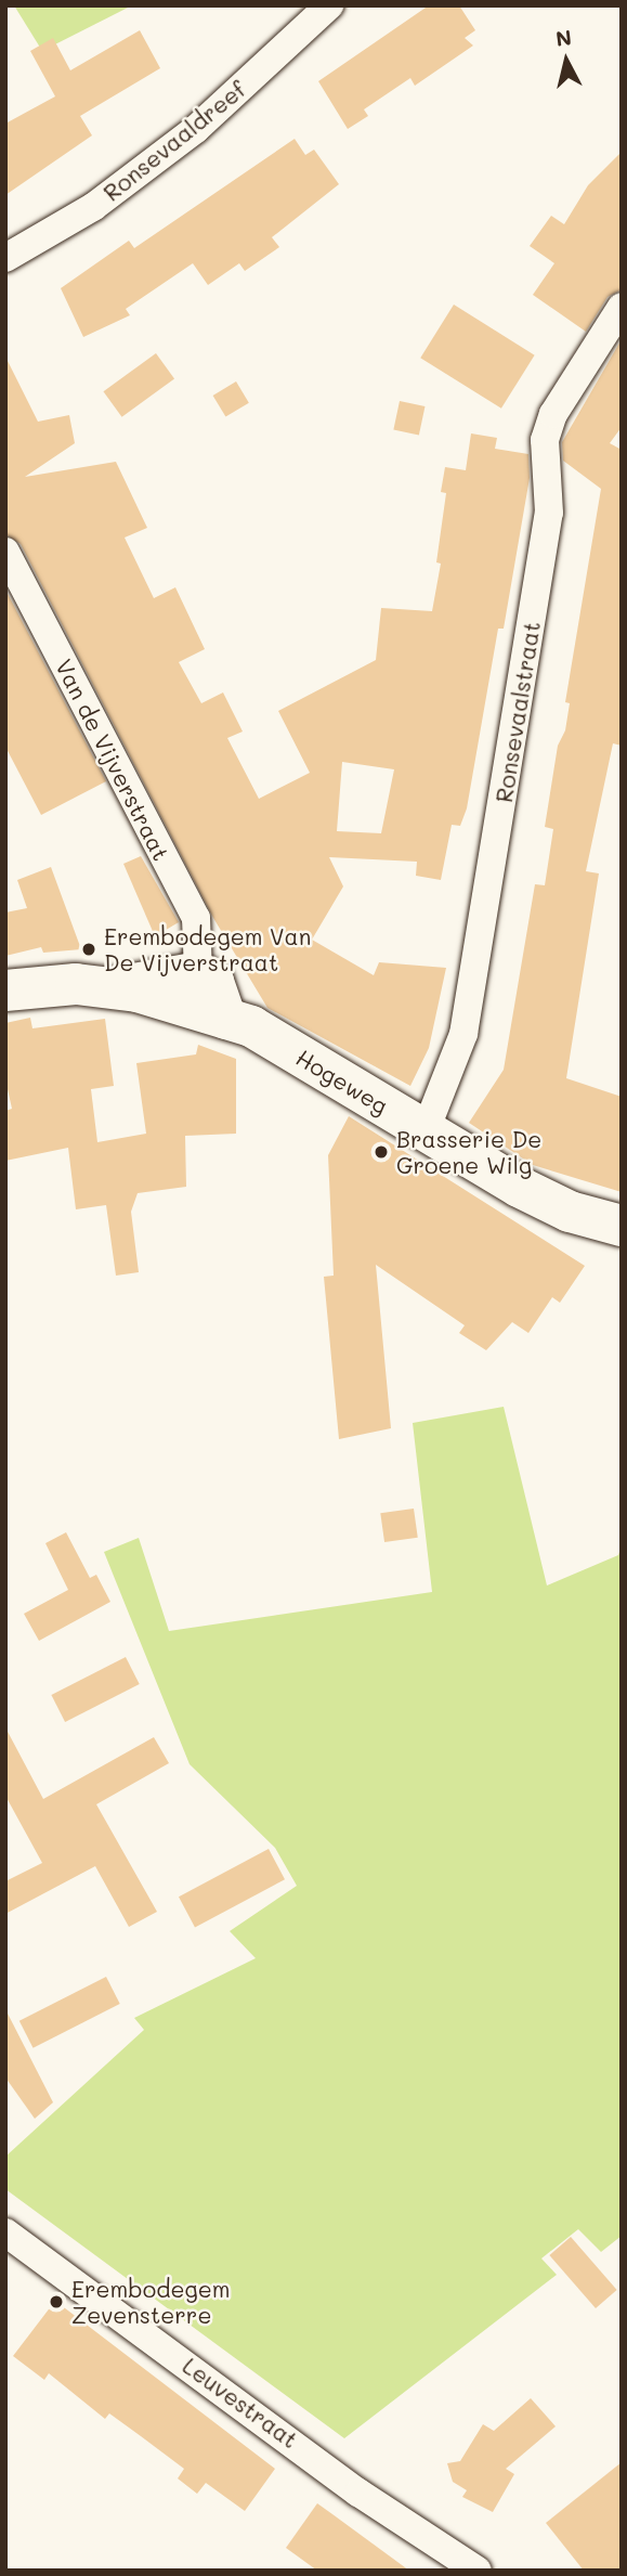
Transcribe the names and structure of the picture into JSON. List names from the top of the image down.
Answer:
{
  "streets": {
    "street": [
      "Ronsevaaldreef",
      "Ronsevaalstraat",
      "Van de Vijverstraat",
      "Hogeweg",
      "Leuvestraat"
    ]
  },
  "crossings": [
    ["Ronsevaalstraat", "Hogeweg"],
    ["Van de Vijverstraat", "Hogeweg"]
  ],
  "places": ["Erembodegem Van De Vijverstraat", "Brasserie De Groene Wilg", "Erembodegem Zevensterre"],
  "north": "top"
}
